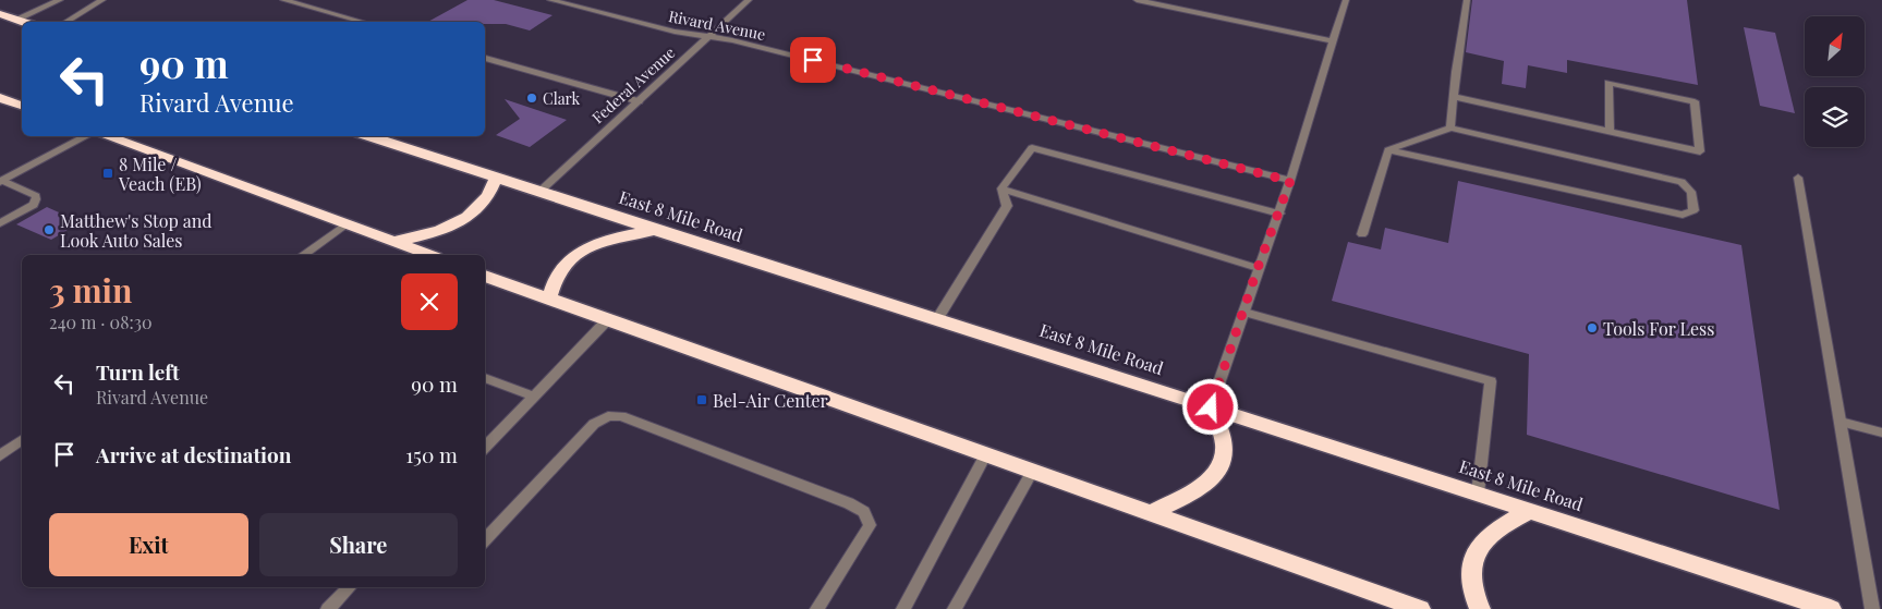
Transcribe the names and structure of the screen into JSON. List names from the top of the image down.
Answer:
{
  "streets": {
    "highway": ["East 8 Mile Road"],
    "street": ["Rivard Avenue", "Federal Avenue"]
  },
  "crossings": [
    ["Rivard Avenue", "Federal Avenue"],
    ["Federal Avenue", "East 8 Mile Road"]
  ],
  "places": {
    "other": ["Clark", "Matthew's Stop and Look Auto Sales", "Tools For Less"],
    "transit": ["8 Mile / Veach (EB)", "Bel-Air Center"]
  },
  "north": "top right",
  "page": {
    "turn": ["90 m", "Rivard Avenue"],
    "heading": ["3 min", "240 m · 08:30"],
    "list": [
      {
        "name": "Turn left",
        "note": "Rivard Avenue",
        "value": "90 m"
      },
      {
        "name": "Arrive at destination",
        "value": "150 m"
      }
    ],
    "buttons": ["Exit", "Share"]
  }
}
